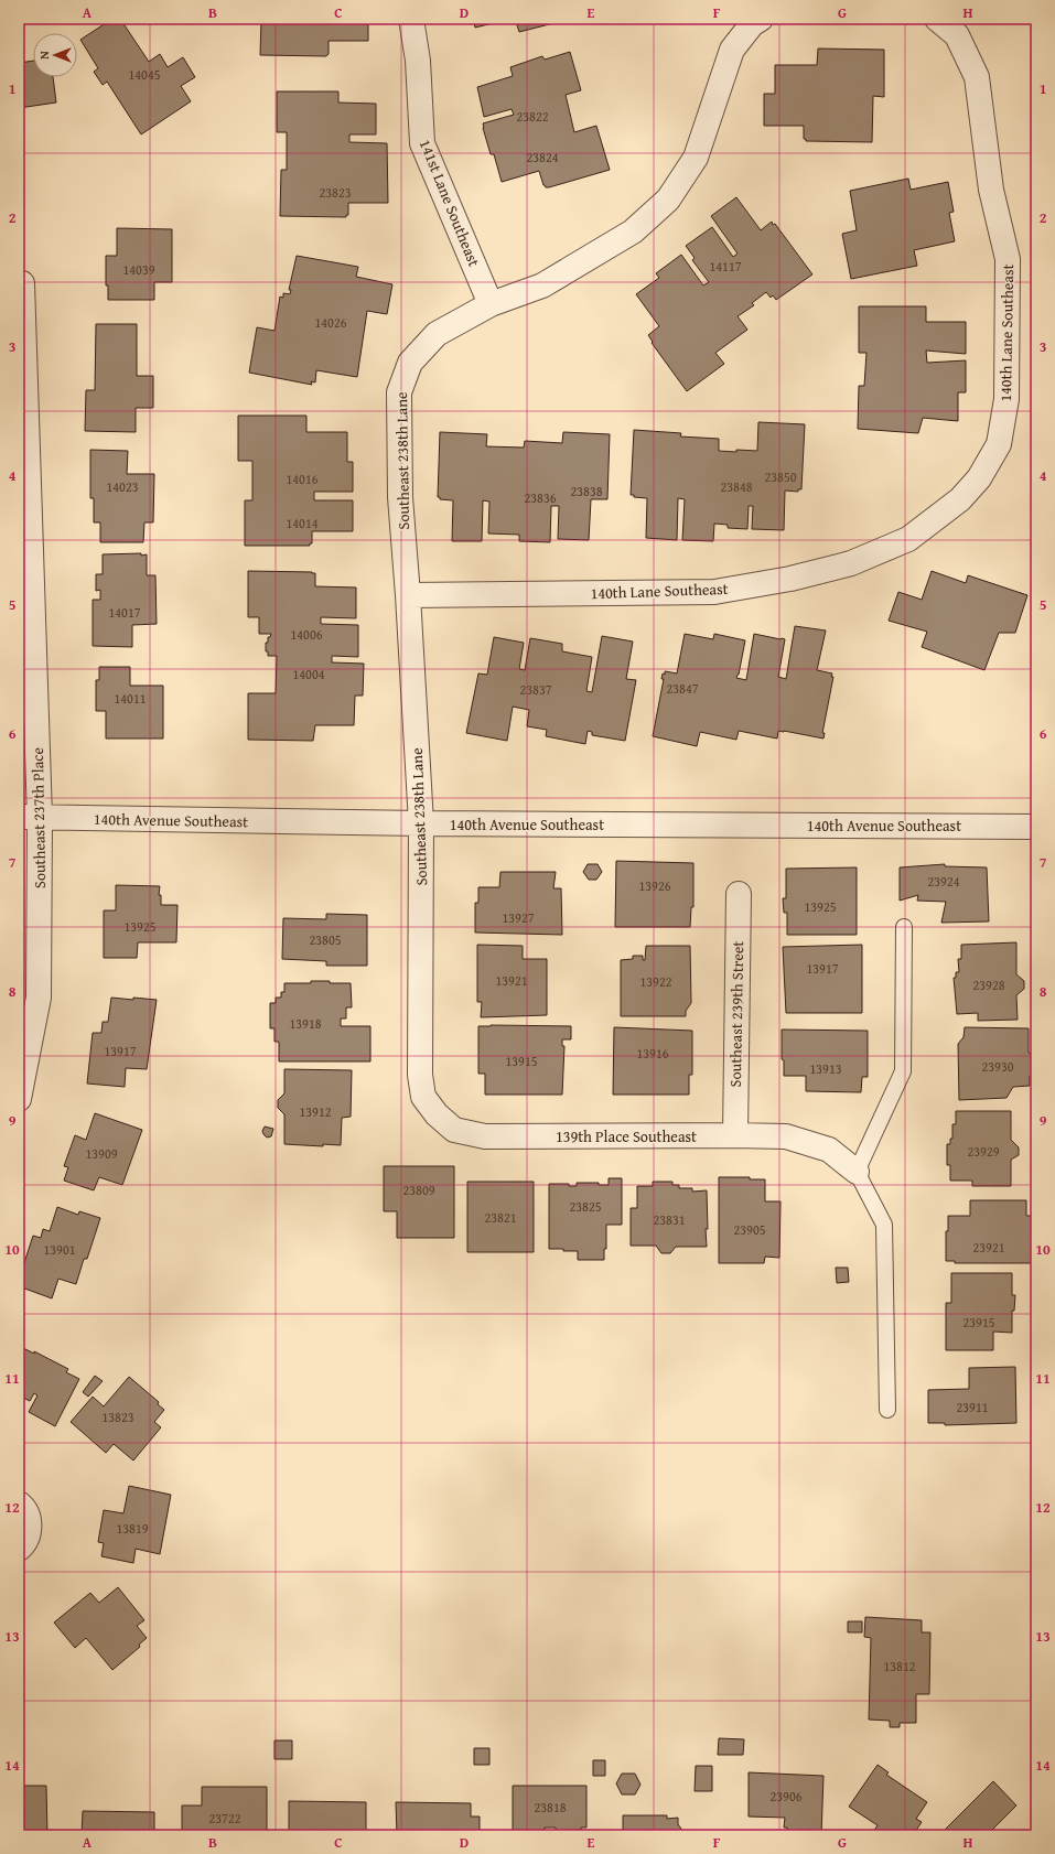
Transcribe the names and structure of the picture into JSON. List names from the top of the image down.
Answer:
{
  "streets": {
    "street": [
      "141st Lane Southeast",
      "140th Lane Southeast",
      "Southeast 238th Lane",
      "Southeast 237th Place",
      "140th Avenue Southeast",
      "Southeast 239th Street",
      "139th Place Southeast"
    ]
  },
  "crossings": [
    ["141st Lane Southeast", "Southeast 238th Lane"],
    ["140th Lane Southeast", "Southeast 238th Lane"],
    ["Southeast 238th Lane", "140th Avenue Southeast"],
    ["Southeast 238th Lane", "139th Place Southeast"],
    ["Southeast 237th Place", "140th Avenue Southeast"],
    ["Southeast 239th Street", "139th Place Southeast"]
  ],
  "house_numbers": [
    "14045",
    "23822",
    "23824",
    "23823",
    "14117",
    "14039",
    "14026",
    "23850",
    "14016",
    "14023",
    "23848",
    "23838",
    "23836",
    "14014",
    "14017",
    "14006",
    "14004",
    "23847",
    "23837",
    "14011",
    "23924",
    "13926",
    "13925",
    "13927",
    "13925",
    "23805",
    "13917",
    "13921",
    "13922",
    "23928",
    "13918",
    "13917",
    "13916",
    "13915",
    "23930",
    "13913",
    "13912",
    "23929",
    "13909",
    "23809",
    "23825",
    "23821",
    "23831",
    "23905",
    "23921",
    "13901",
    "23915",
    "23911",
    "13823",
    "13819",
    "13812",
    "23906",
    "23818",
    "23722"
  ],
  "north": "left",
  "grid": {
    "columns": [
      "A",
      "B",
      "C",
      "D",
      "E",
      "F",
      "G",
      "H"
    ],
    "rows": [
      "1",
      "2",
      "3",
      "4",
      "5",
      "6",
      "7",
      "8",
      "9",
      "10",
      "11",
      "12",
      "13",
      "14"
    ]
  }
}
